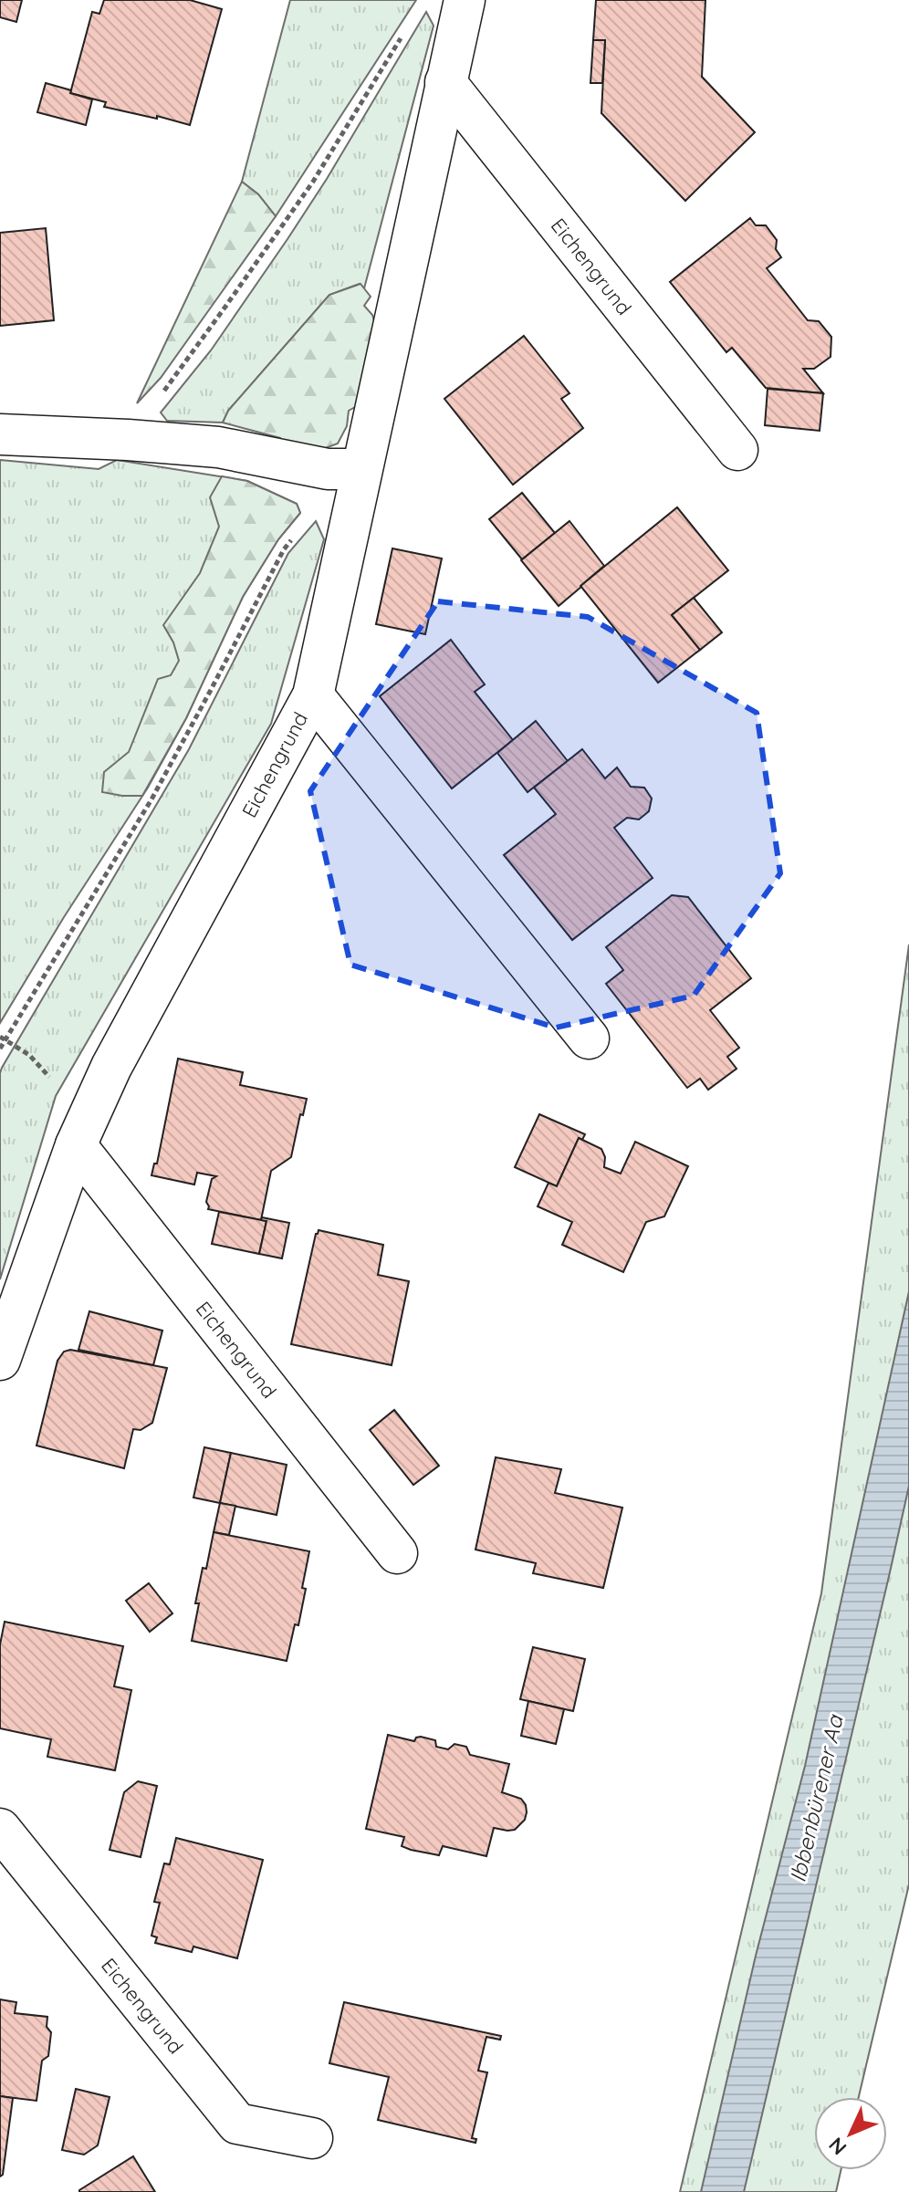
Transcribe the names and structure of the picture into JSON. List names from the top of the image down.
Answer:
{
  "streets": {
    "street": ["Eichengrund"]
  },
  "water": ["Ibbenbürener Aa"],
  "north": "bottom left"
}
